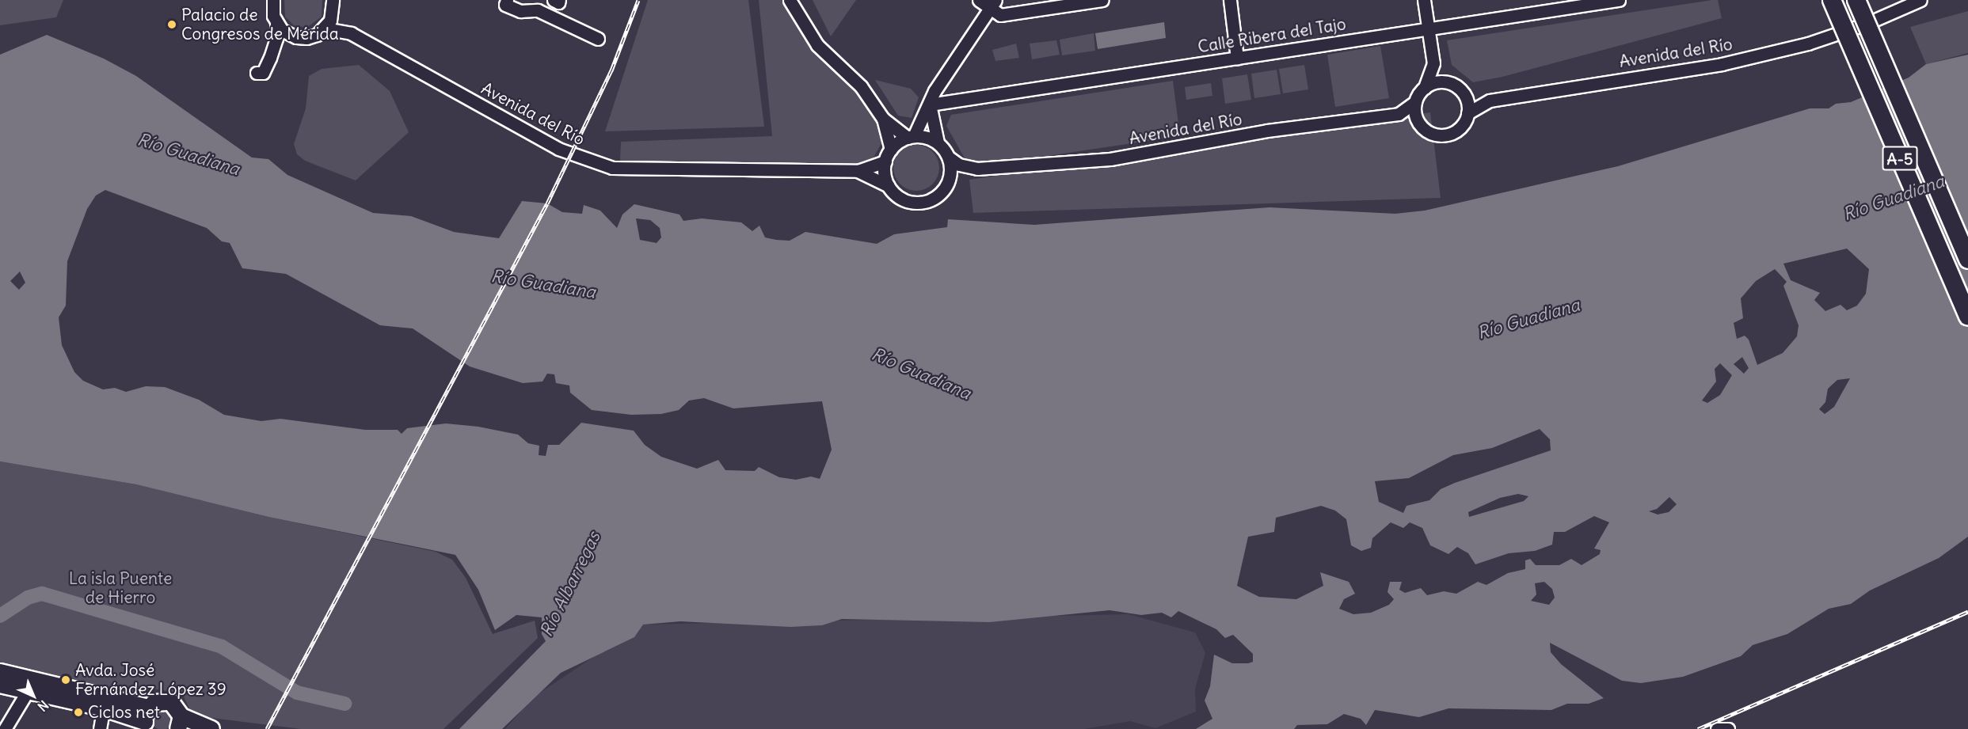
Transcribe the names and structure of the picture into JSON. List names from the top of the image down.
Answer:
{
  "streets": {
    "highway": ["A-5"],
    "street": ["Calle Ribera del Tajo", "Avenida del Río"]
  },
  "water": ["Río Guadiana", "Río Albarregas"],
  "parks": ["La isla Puente de Hierro"],
  "places": ["Palacio de Congresos de Mérida", "Avda. José Fernández López 39", "Ciclos net"],
  "north": "bottom right"
}
